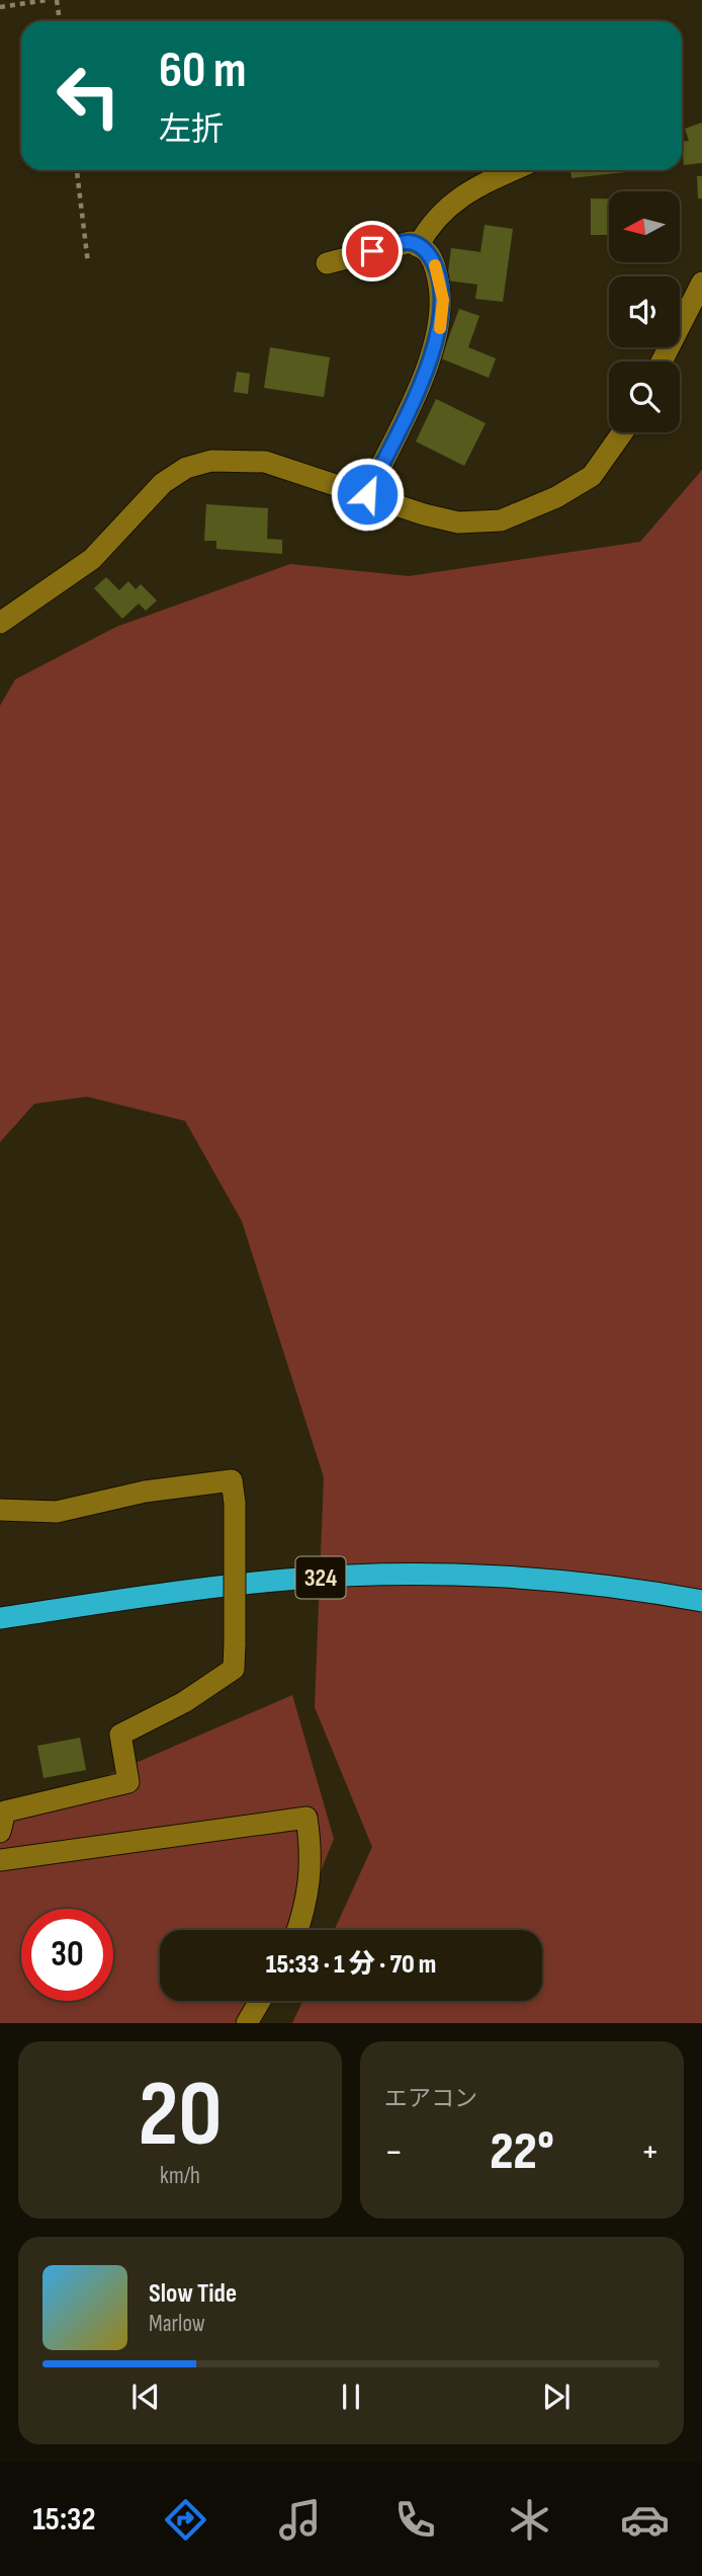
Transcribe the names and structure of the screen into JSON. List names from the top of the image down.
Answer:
{
  "streets": {
    "highway": ["324"]
  },
  "north": "left",
  "page": {
    "turn": ["60 m", "左折"],
    "limit": "30",
    "trip": "15:33 · 1 分 · 70 m",
    "tile": [
      ["20", "km/h"],
      "エアコン"
    ],
    "heat": ["−", "22°", "+"],
    "song": ["Slow Tide", "Marlow"],
    "tabs": "15:32"
  }
}
